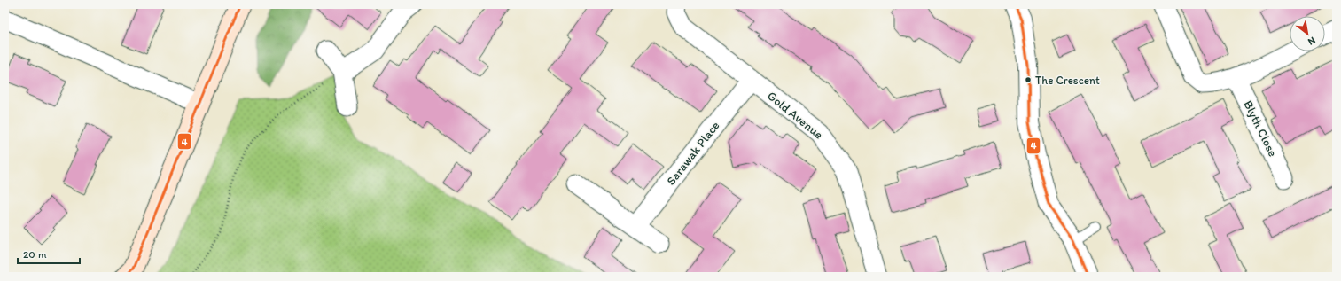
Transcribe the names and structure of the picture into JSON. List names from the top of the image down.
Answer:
{
  "streets": {
    "street": ["Gold Avenue", "Blyth Close", "Sarawak Place"]
  },
  "crossings": [
    ["Gold Avenue", "Sarawak Place"]
  ],
  "places": ["The Crescent"],
  "lines": ["transit line 4"],
  "scale_bar": "20 m",
  "north": "bottom right"
}
